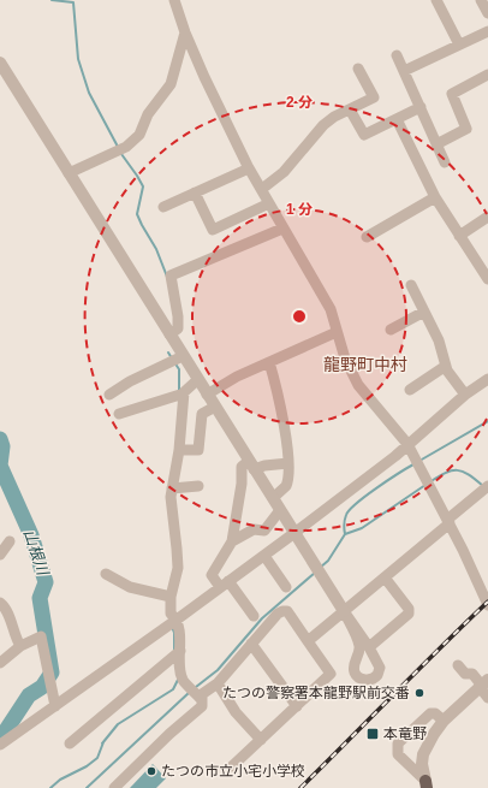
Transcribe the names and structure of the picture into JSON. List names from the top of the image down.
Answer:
{
  "districts": ["龍野町中村"],
  "water": ["山根川"],
  "places": {
    "other": ["たつの警察署本龍野駅前交番", "たつの市立小宅小学校"],
    "transit": ["本竜野"]
  },
  "rings": ["2 分", "1 分"]
}
